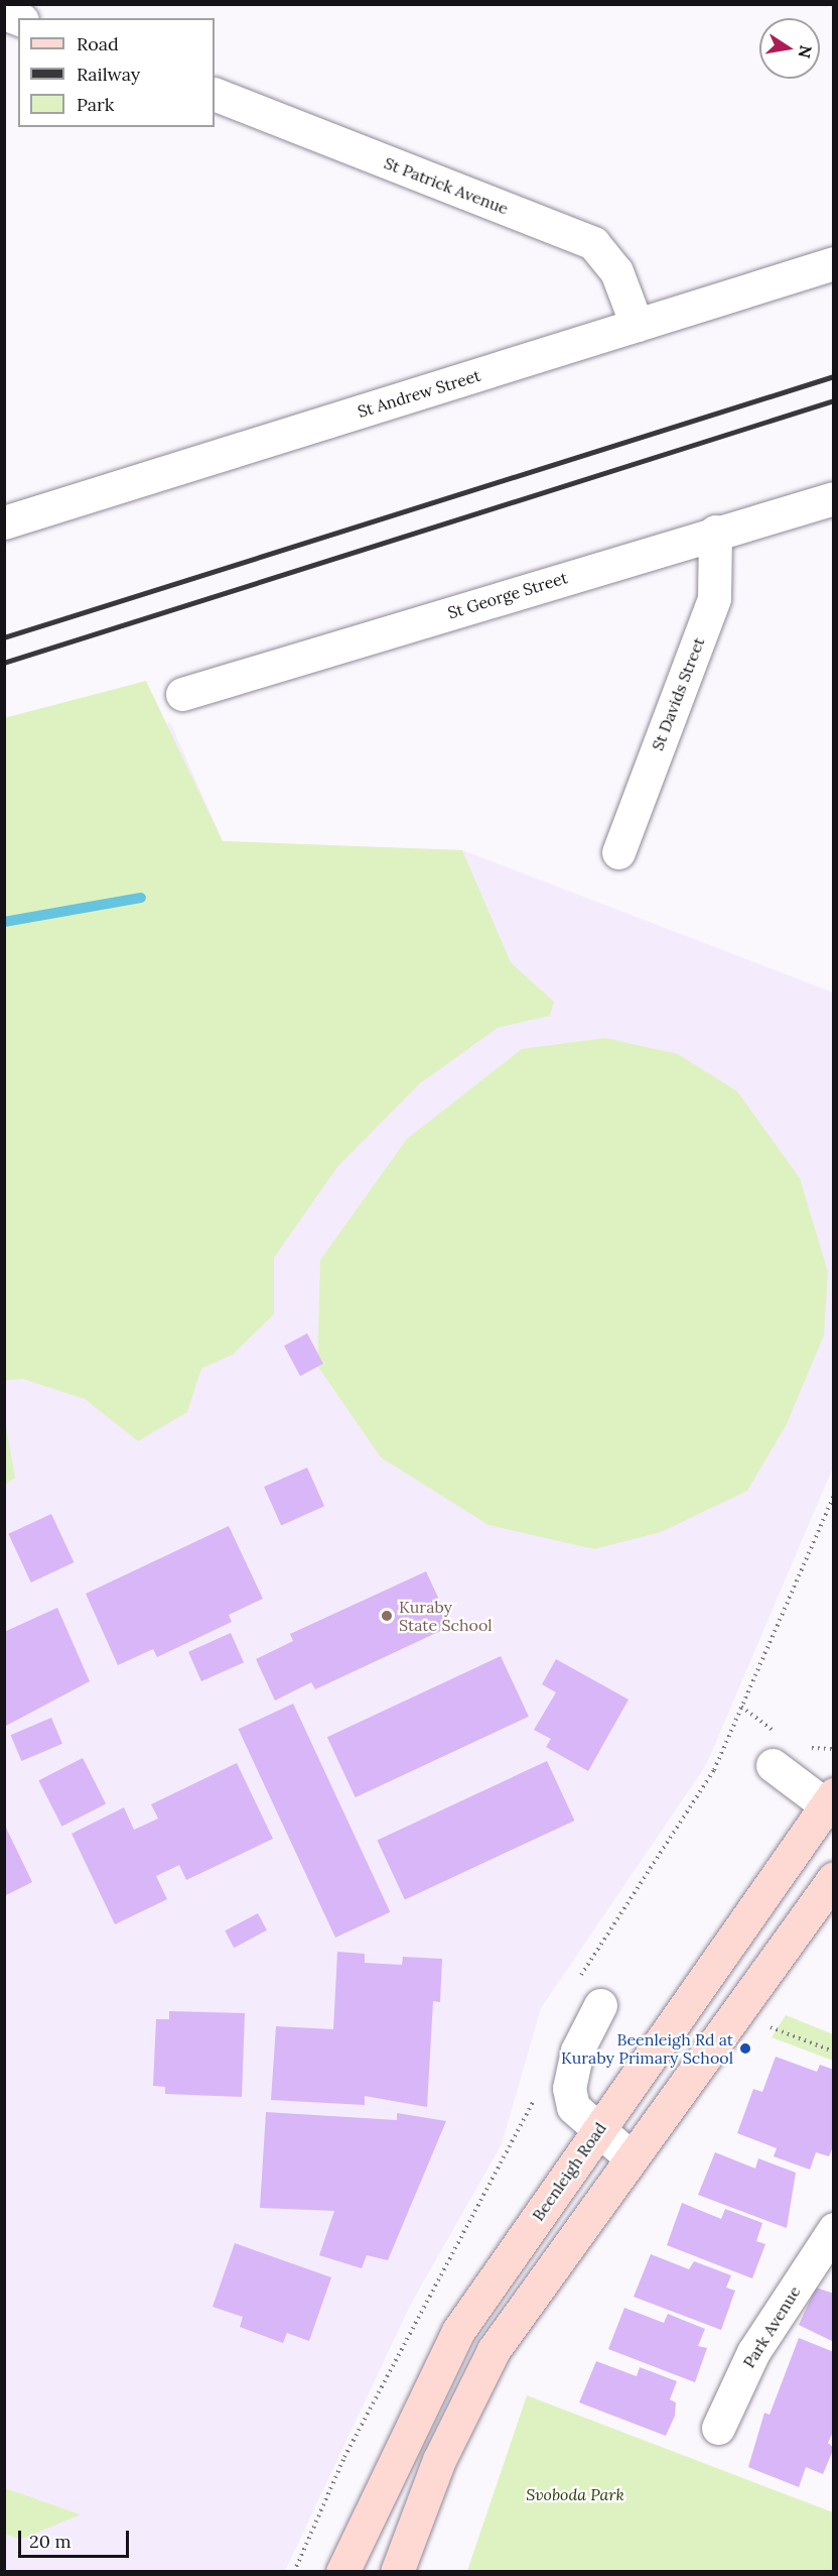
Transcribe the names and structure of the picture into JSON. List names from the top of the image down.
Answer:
{
  "streets": {
    "main road": ["Beenleigh Road"],
    "street": [
      "St Patrick Avenue",
      "St Andrew Street",
      "St George Street",
      "St Davids Street",
      "Park Avenue"
    ]
  },
  "crossings": [
    ["St Patrick Avenue", "St Andrew Street"],
    ["St George Street", "St Davids Street"]
  ],
  "parks": ["Svoboda Park"],
  "places": ["Kuraby State School", "Beenleigh Rd at Kuraby Primary School"],
  "legend": ["Road", "Railway", "Park"],
  "scale_bar": "20 m",
  "north": "right"
}
